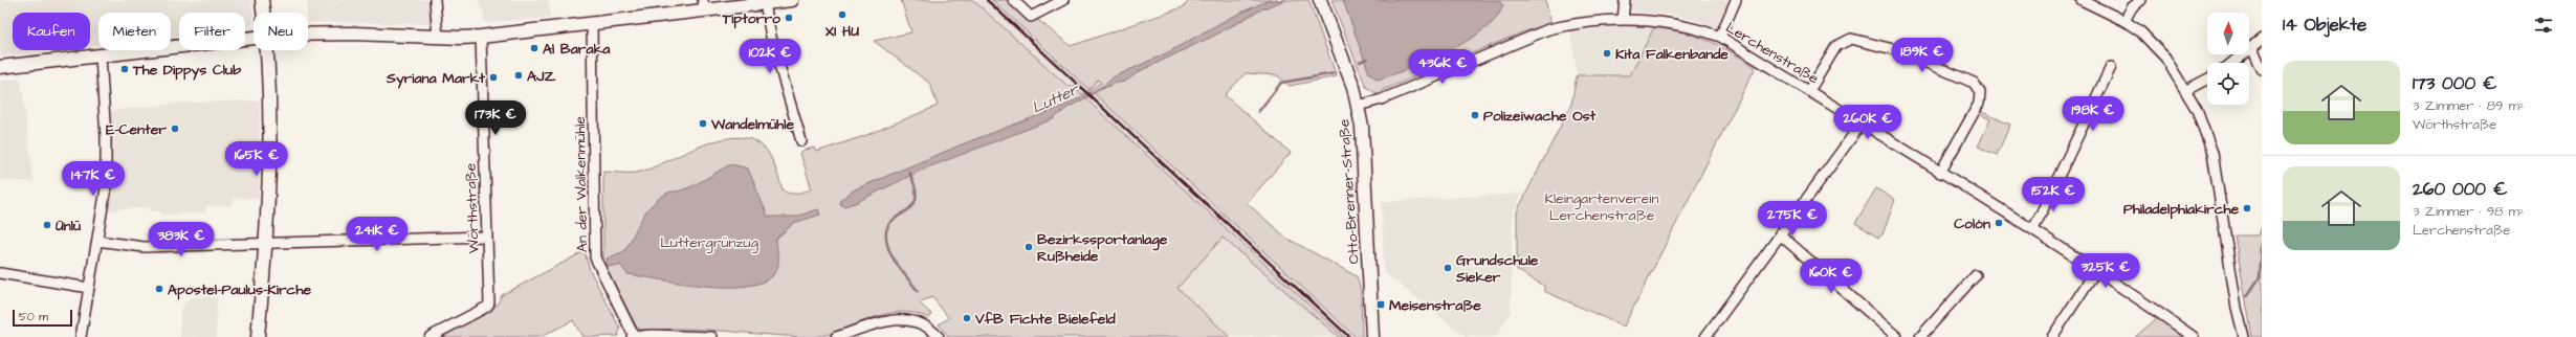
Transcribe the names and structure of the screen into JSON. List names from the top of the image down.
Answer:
{
  "streets": {
    "street": [
      "Lerchenstraße",
      "An der Walkenmühle",
      "Otto-Brenner-Straße",
      "Wörthstraße"
    ]
  },
  "crossings": [
    ["Lerchenstraße", "Otto-Brenner-Straße"]
  ],
  "water": ["Lutter"],
  "parks": ["Kleingartenverein Lerchenstraße", "Luttergrünzug"],
  "places": {
    "other": [
      "XI HU",
      "Tiptorro",
      "Al Baraka",
      "Kita Falkenbande",
      "The Dippys Club",
      "AJZ",
      "Syriana Markt",
      "Polizeiwache Ost",
      "Wandelmühle",
      "E-Center",
      "Philadelphiakirche",
      "Colón",
      "Ünlü",
      "Bezirkssportanlage Rußheide",
      "Grundschule Sieker",
      "Apostel-Paulus-Kirche",
      "VfB Fichte Bielefeld"
    ],
    "transit": ["Meisenstraße"]
  },
  "scale_bar": "50 m",
  "north": "top",
  "page": {
    "heading": "14 Objekte",
    "chip": [
      "Kaufen",
      "Mieten",
      "Filter",
      "Neu"
    ],
    "price": [
      "189K €",
      "102K €",
      "436K €",
      "198K €",
      "173K €",
      "260K €",
      "165K €",
      "147K €",
      "152K €",
      "275K €",
      "241K €",
      "383K €",
      "325K €",
      "160K €"
    ],
    "list": [
      {
        "name": "173 000 €",
        "note": "3 Zimmer · 89 m² · Wörthstraße"
      },
      {
        "name": "260 000 €",
        "note": "3 Zimmer · 98 m² · Lerchenstraße"
      }
    ],
    "scale": "50 m"
  }
}
